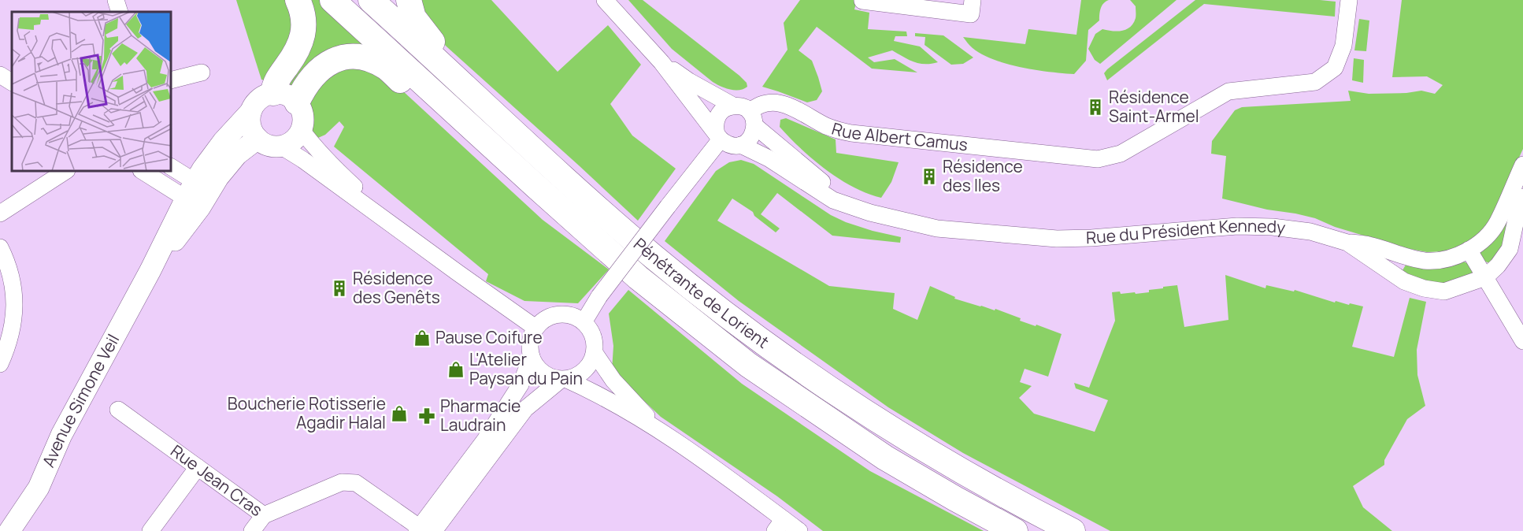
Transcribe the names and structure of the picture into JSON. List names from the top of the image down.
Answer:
{
  "streets": {
    "highway": ["Pénétrante de Lorient"],
    "main road": ["Avenue Simone Veil"],
    "street": ["Rue Albert Camus", "Rue du Président Kennedy", "Rue Jean Cras"]
  },
  "crossings": [
    ["Rue Albert Camus", "Rue du Président Kennedy"]
  ],
  "places": {
    "building": ["Résidence Saint-Armel", "Résidence des Iles", "Résidence des Genêts"],
    "shop": ["Pause Coifure", "L'Atelier Paysan du Pain", "Boucherie Rotisserie Agadir Halal"],
    "pharmacy": ["Pharmacie Laudrain"]
  }
}
